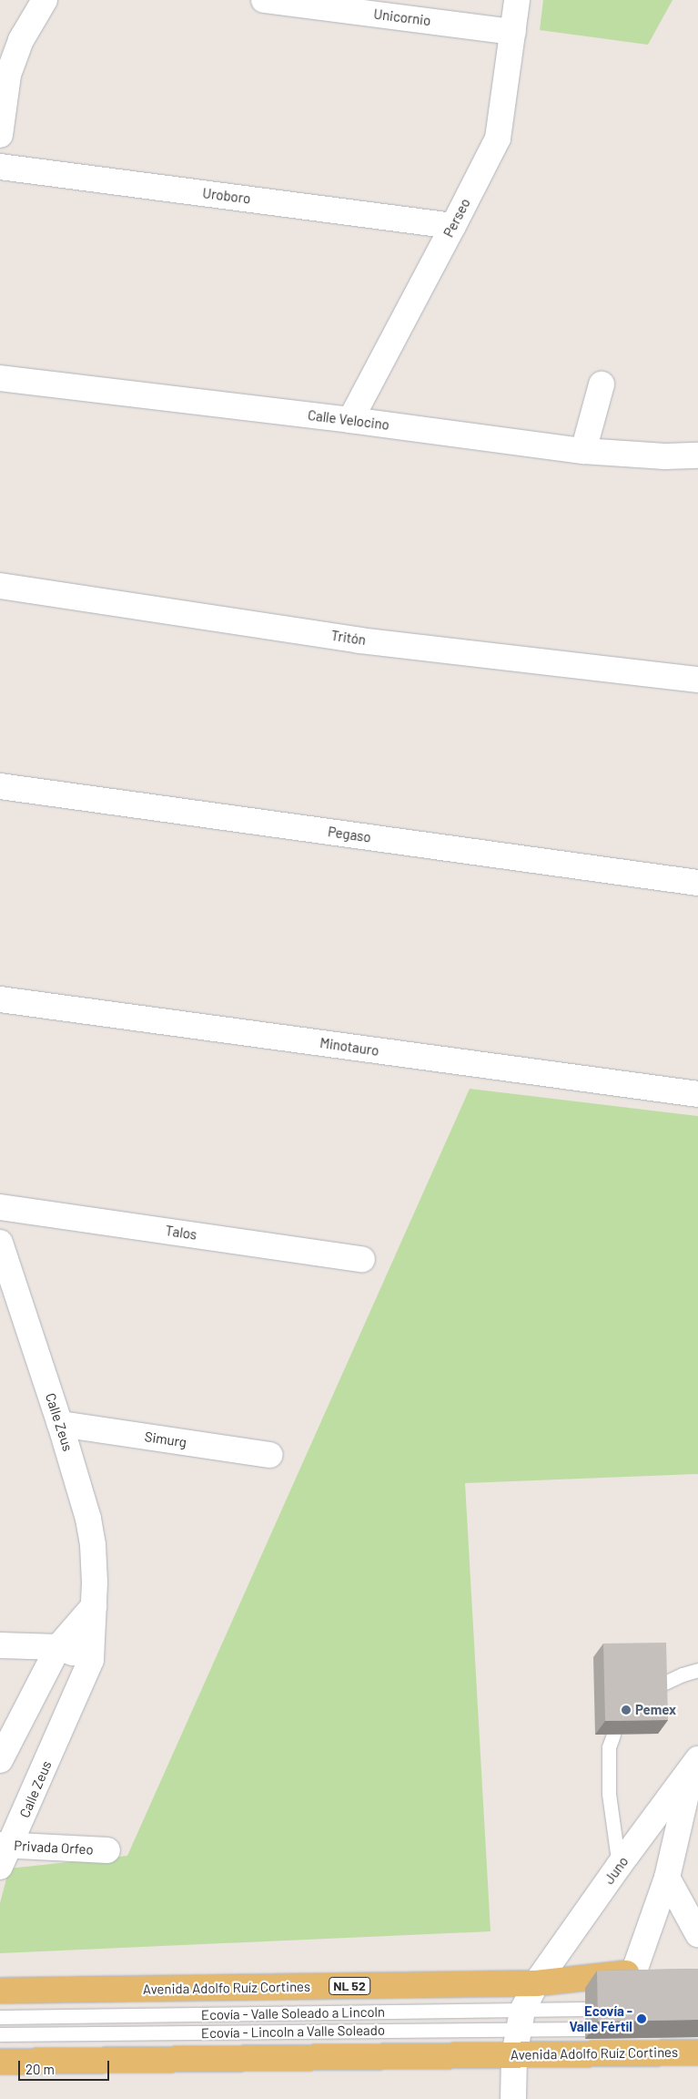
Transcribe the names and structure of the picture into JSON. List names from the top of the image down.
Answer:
{
  "streets": {
    "main road": ["NL 52", "Avenida Adolfo Ruíz Cortines"],
    "street": [
      "Unicornio",
      "Uroboro",
      "Perseo",
      "Calle Velocino",
      "Tritón",
      "Pegaso",
      "Minotauro",
      "Talos",
      "Calle Zeus",
      "Simurg",
      "Privada Orfeo",
      "Juno"
    ],
    "lane": ["Ecovía - Valle Soleado a Lincoln", "Ecovía - Lincoln a Valle Soleado"]
  },
  "crossings": [
    ["Unicornio", "Perseo"],
    ["Uroboro", "Perseo"],
    ["Perseo", "Calle Velocino"],
    ["Calle Zeus", "Simurg"],
    ["Calle Zeus", "Privada Orfeo"],
    ["Juno", "Avenida Adolfo Ruíz Cortines"],
    ["Juno", "Ecovía - Valle Soleado a Lincoln"],
    ["Juno", "Ecovía - Lincoln a Valle Soleado"],
    ["Ecovía - Valle Soleado a Lincoln", "Ecovía - Lincoln a Valle Soleado"]
  ],
  "places": ["Pemex", "Ecovía - Valle Fértil"],
  "scale_bar": "20 m"
}
